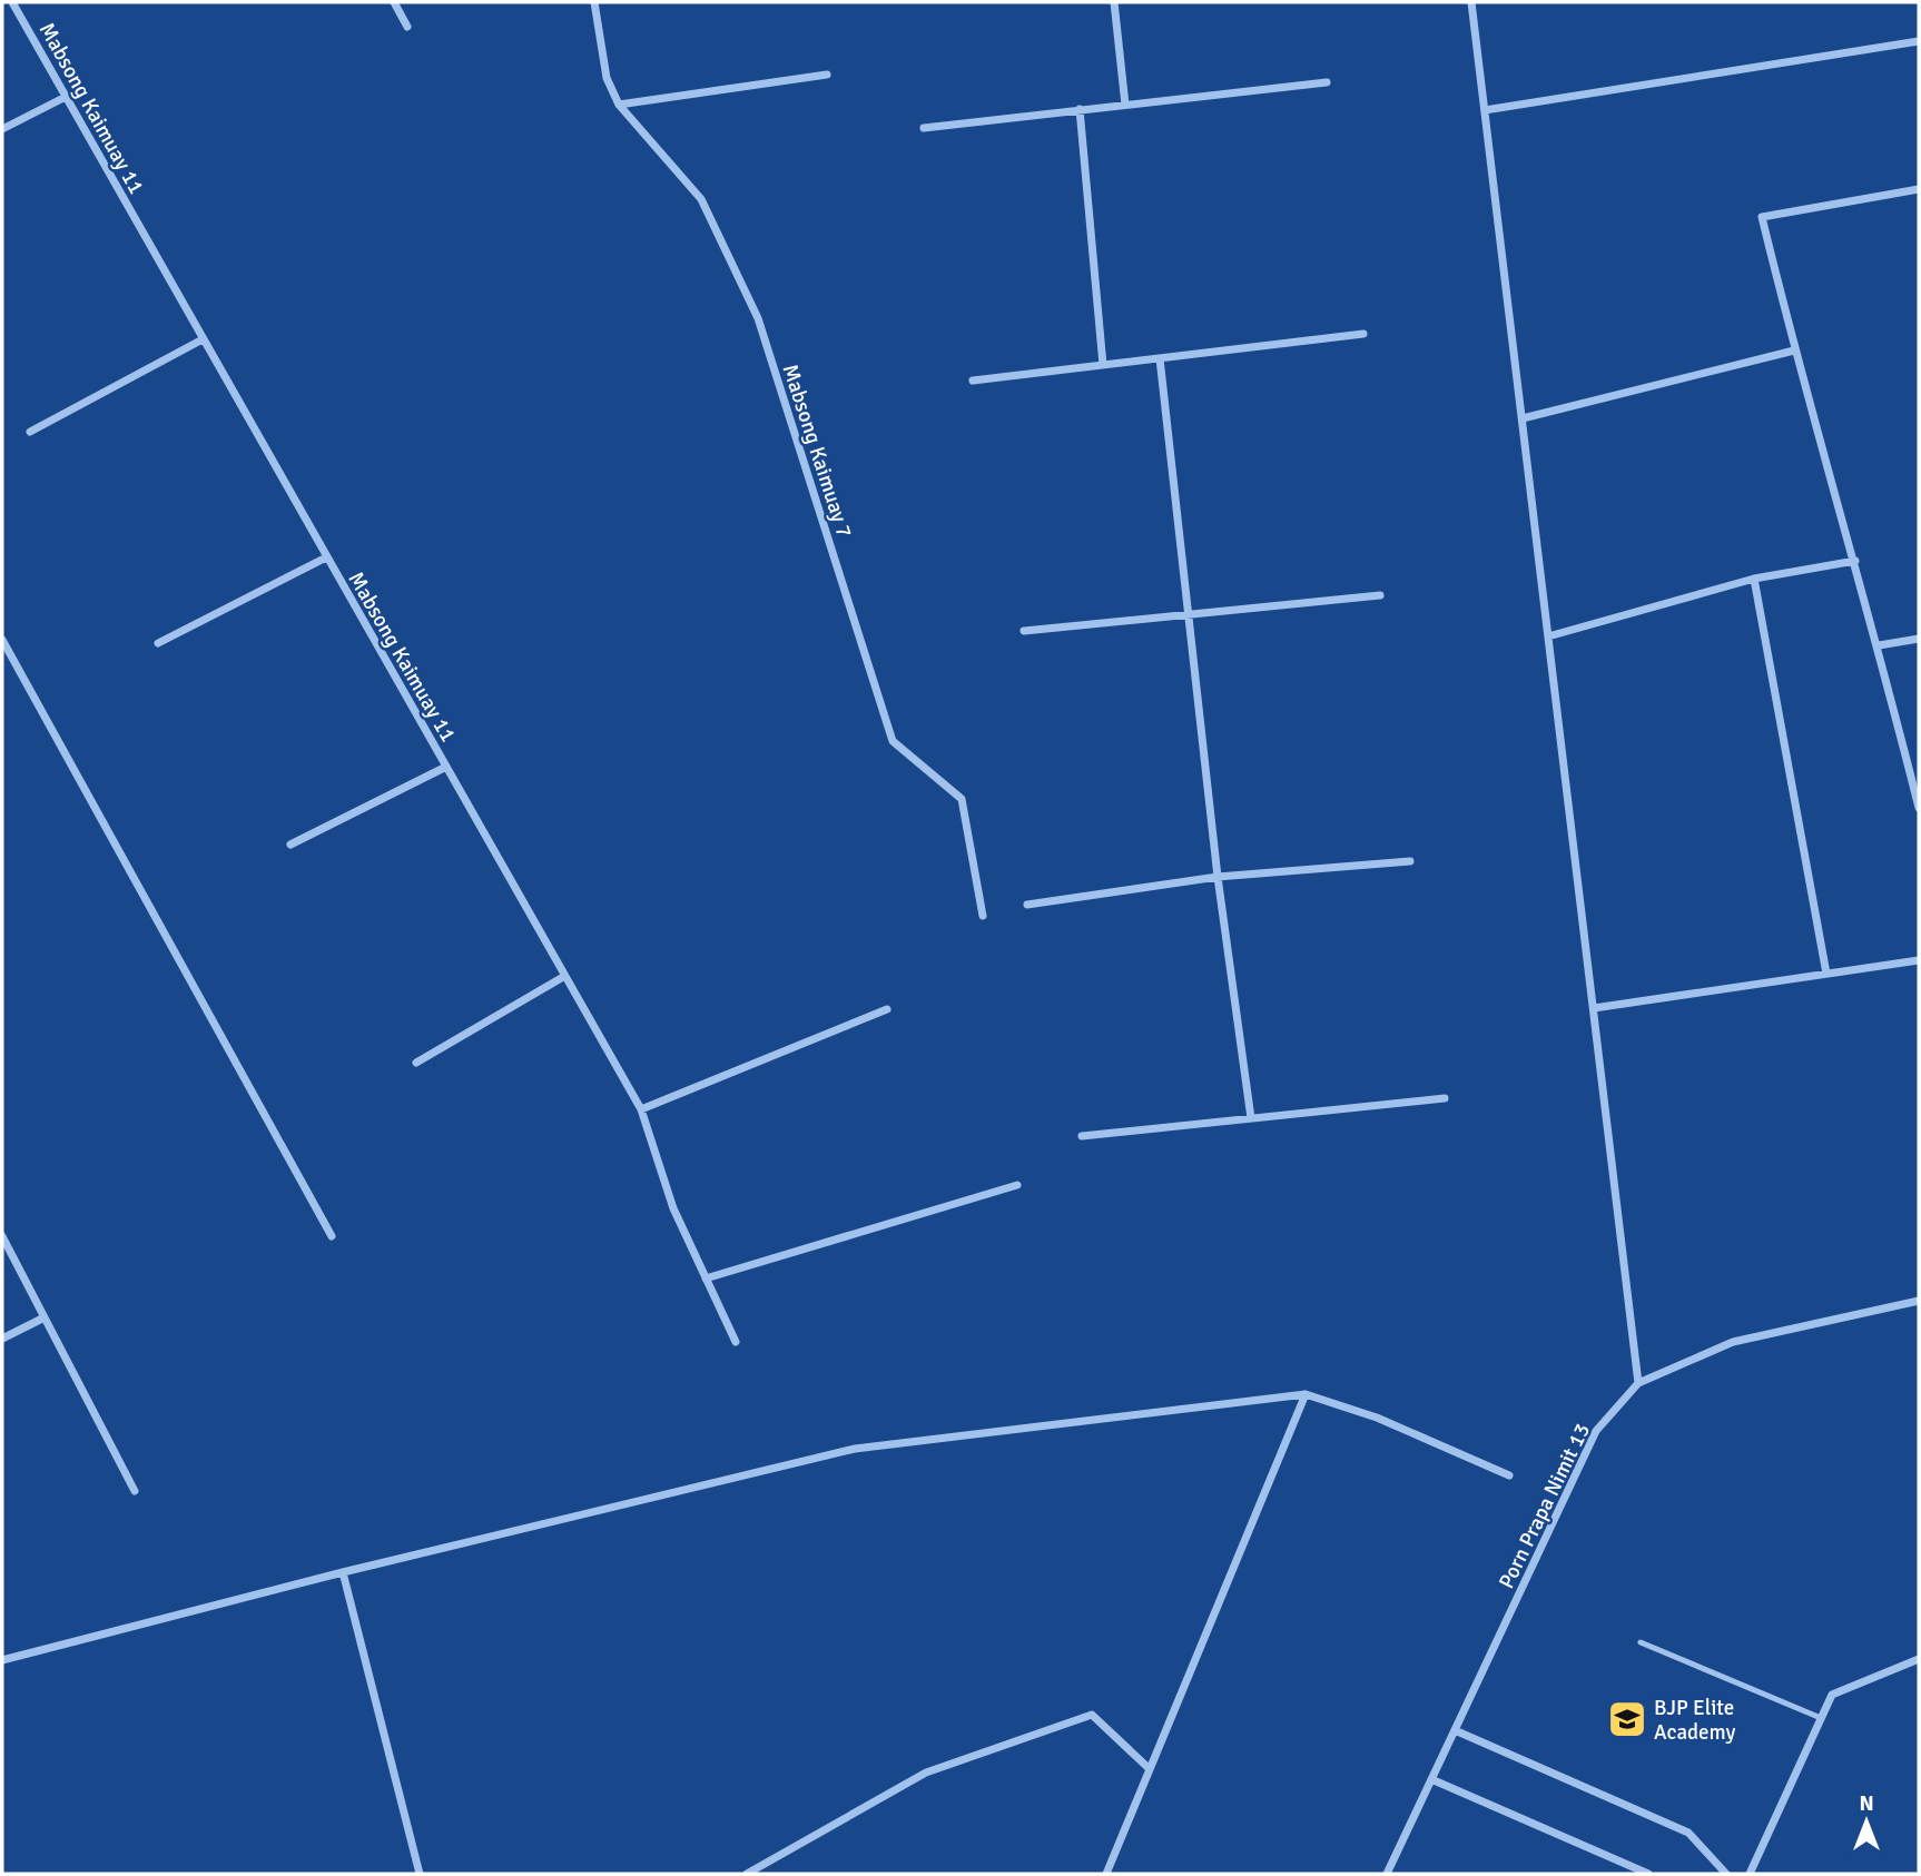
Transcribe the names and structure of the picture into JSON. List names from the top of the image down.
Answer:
{
  "streets": {
    "street": ["Mabsong Kaimuay 11", "Mabsong Kaimuay 7", "Porn Prapa Nimit 13"]
  },
  "places": {
    "school or university": ["BJP Elite Academy"]
  },
  "north": "top"
}
